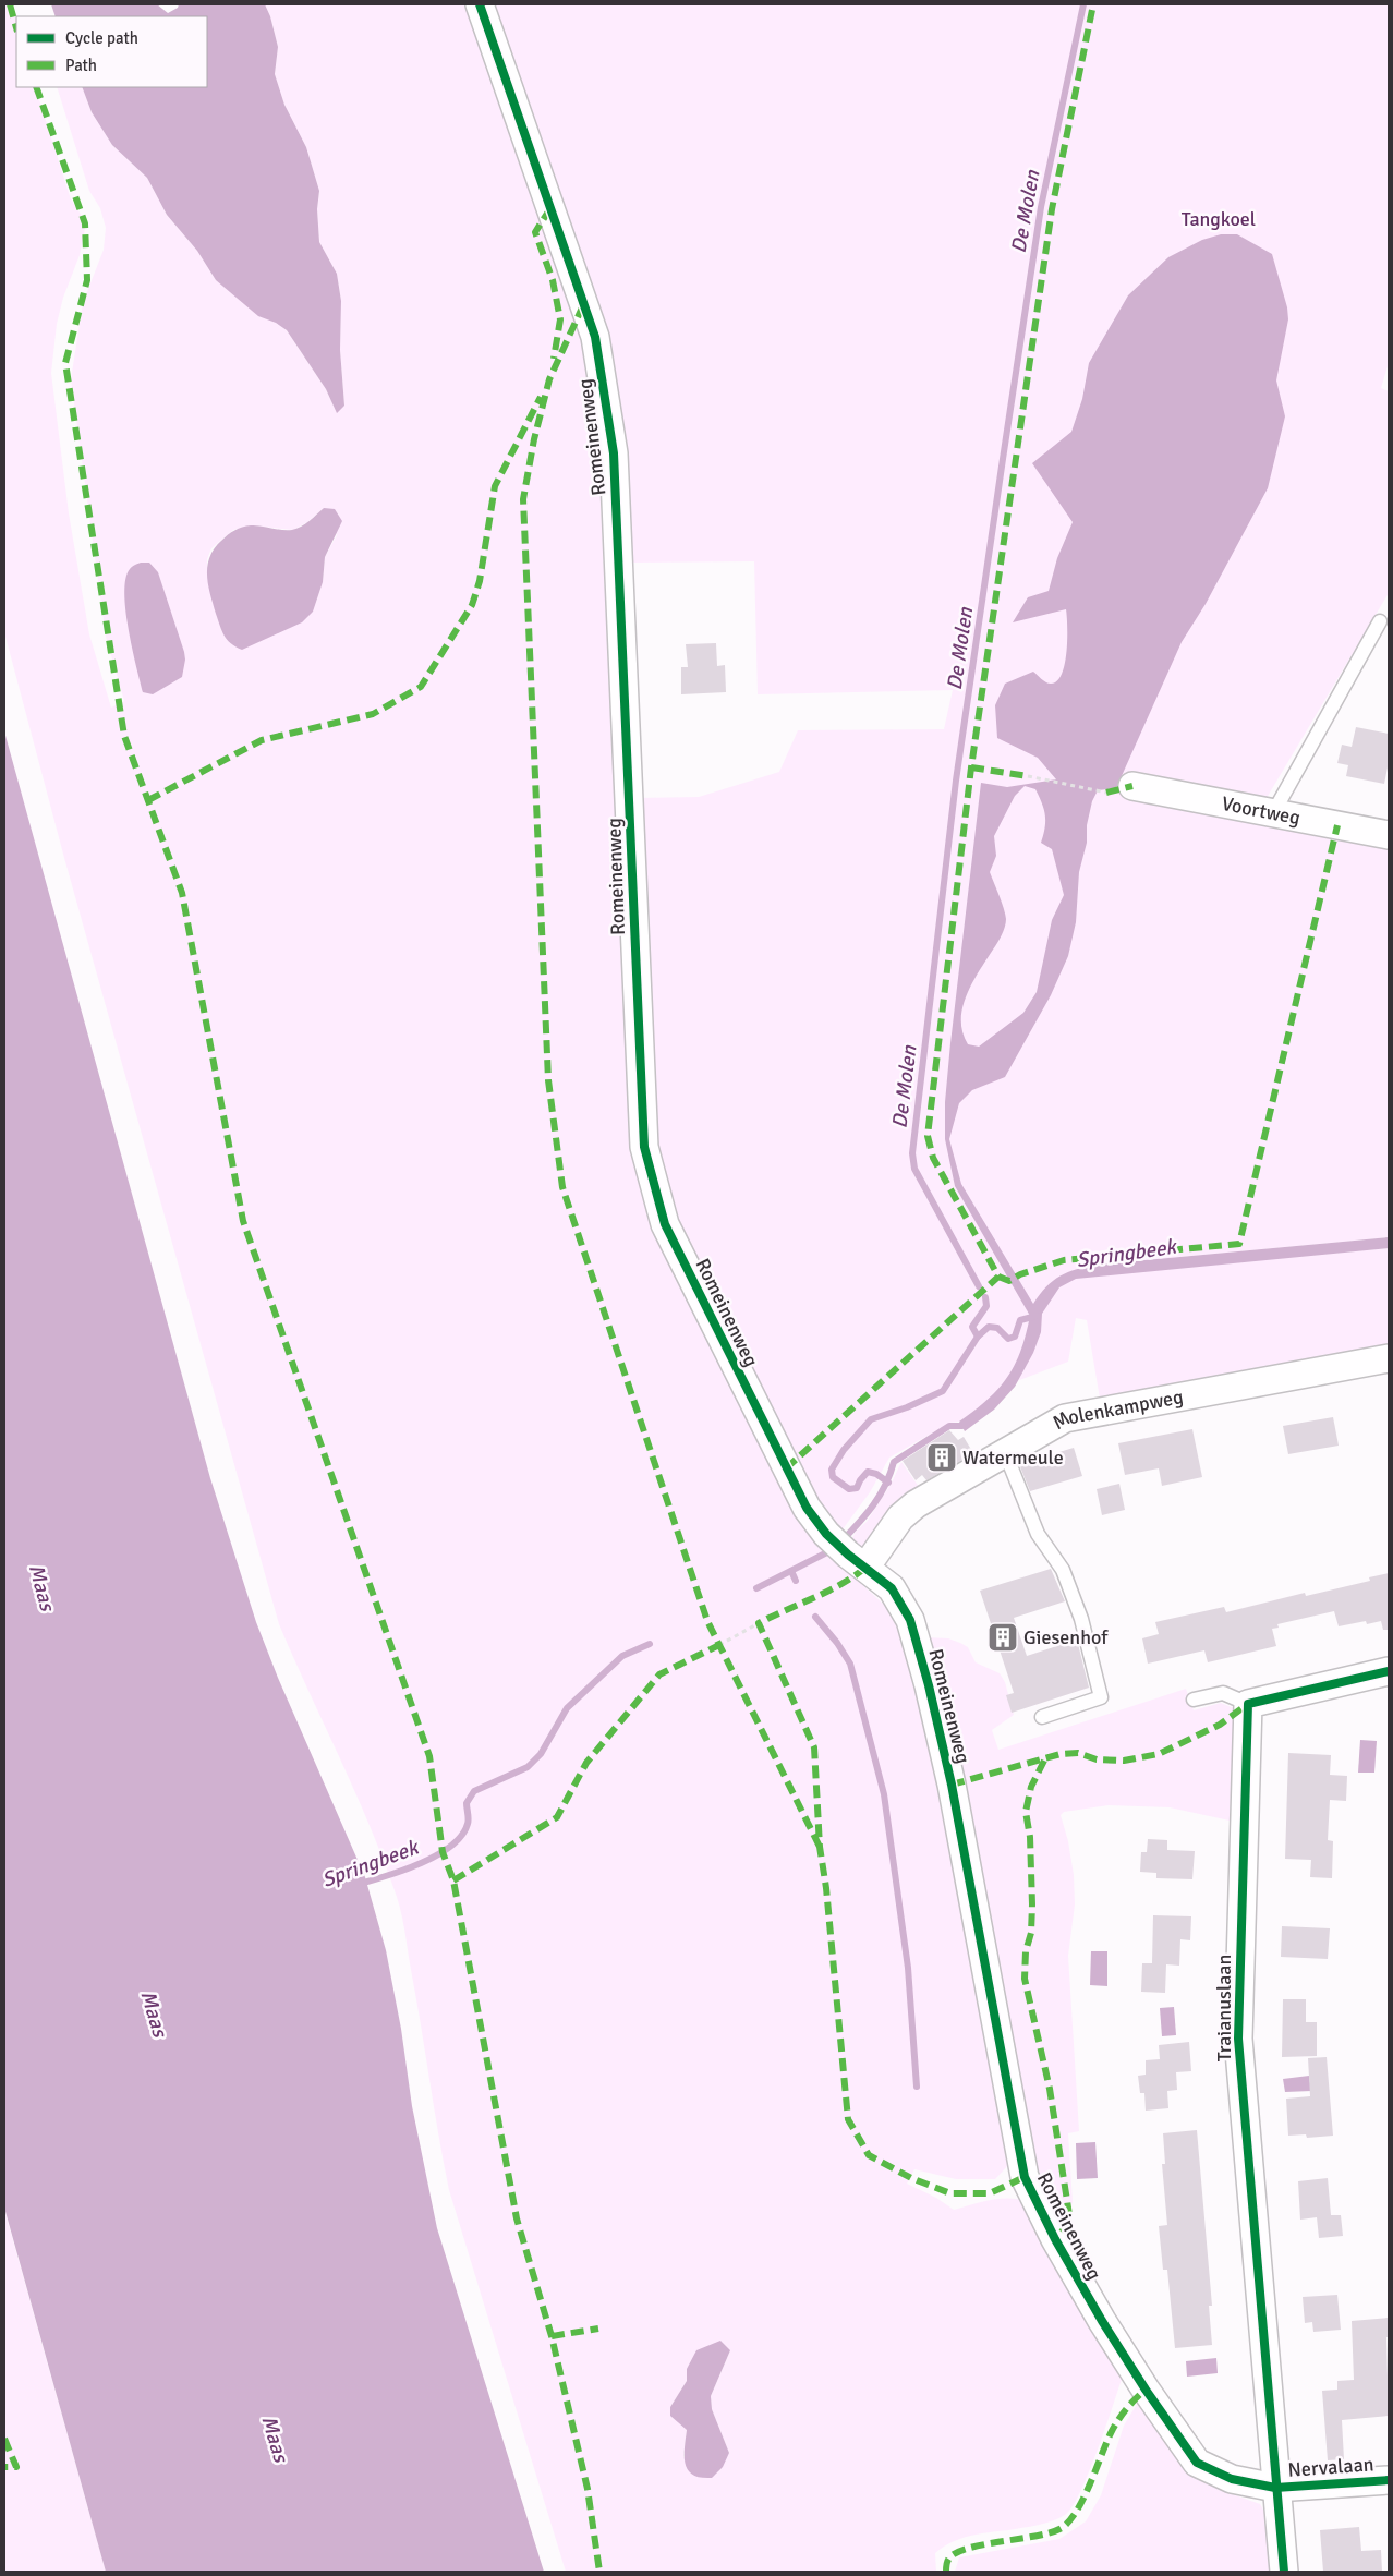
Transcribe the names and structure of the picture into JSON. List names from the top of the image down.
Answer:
{
  "streets": {
    "street": [
      "Romeinenweg",
      "Voortweg",
      "Molenkampweg",
      "Traianuslaan",
      "Nervalaan"
    ]
  },
  "crossings": [
    ["Romeinenweg", "Molenkampweg"],
    ["Romeinenweg", "Traianuslaan"],
    ["Romeinenweg", "Nervalaan"],
    ["Traianuslaan", "Nervalaan"]
  ],
  "water": ["De Molen", "Springbeek", "Maas"],
  "parks": ["Tangkoel"],
  "places": {
    "building": ["Watermeule", "Giesenhof"]
  },
  "legend": ["Cycle path", "Path"]
}
